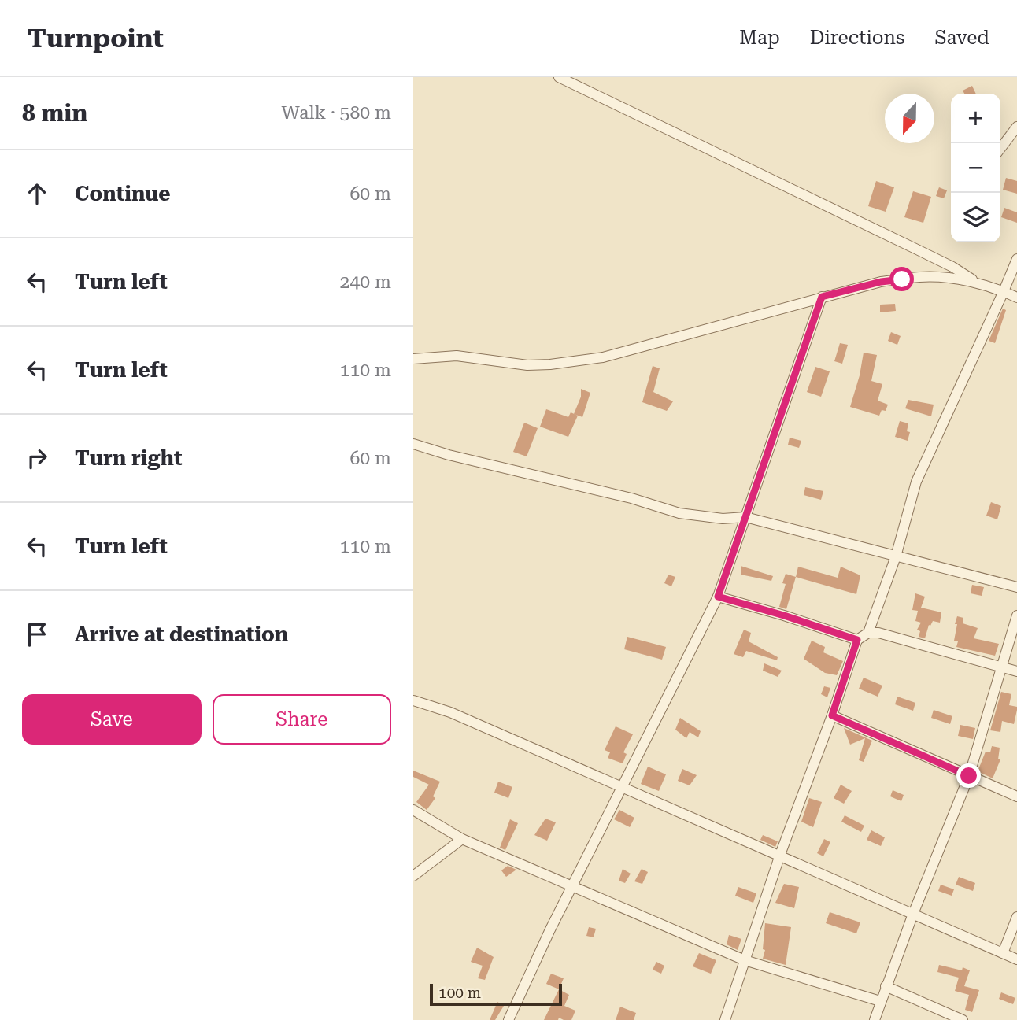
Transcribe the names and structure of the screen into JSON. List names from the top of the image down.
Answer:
{
  "scale_bar": "100 m",
  "north": "bottom",
  "page": {
    "header": "Turnpoint",
    "nav": ["Map", "Directions", "Saved"],
    "heading": ["8 min", "Walk · 580 m"],
    "map_buttons": ["+", "−"],
    "list": [
      ["Continue", "60 m"],
      ["Turn left", "240 m"],
      ["Turn left", "110 m"],
      ["Turn right", "60 m"],
      ["Turn left", "110 m"],
      "Arrive at destination"
    ],
    "buttons": ["Save", "Share"],
    "scale": "100 m"
  }
}
